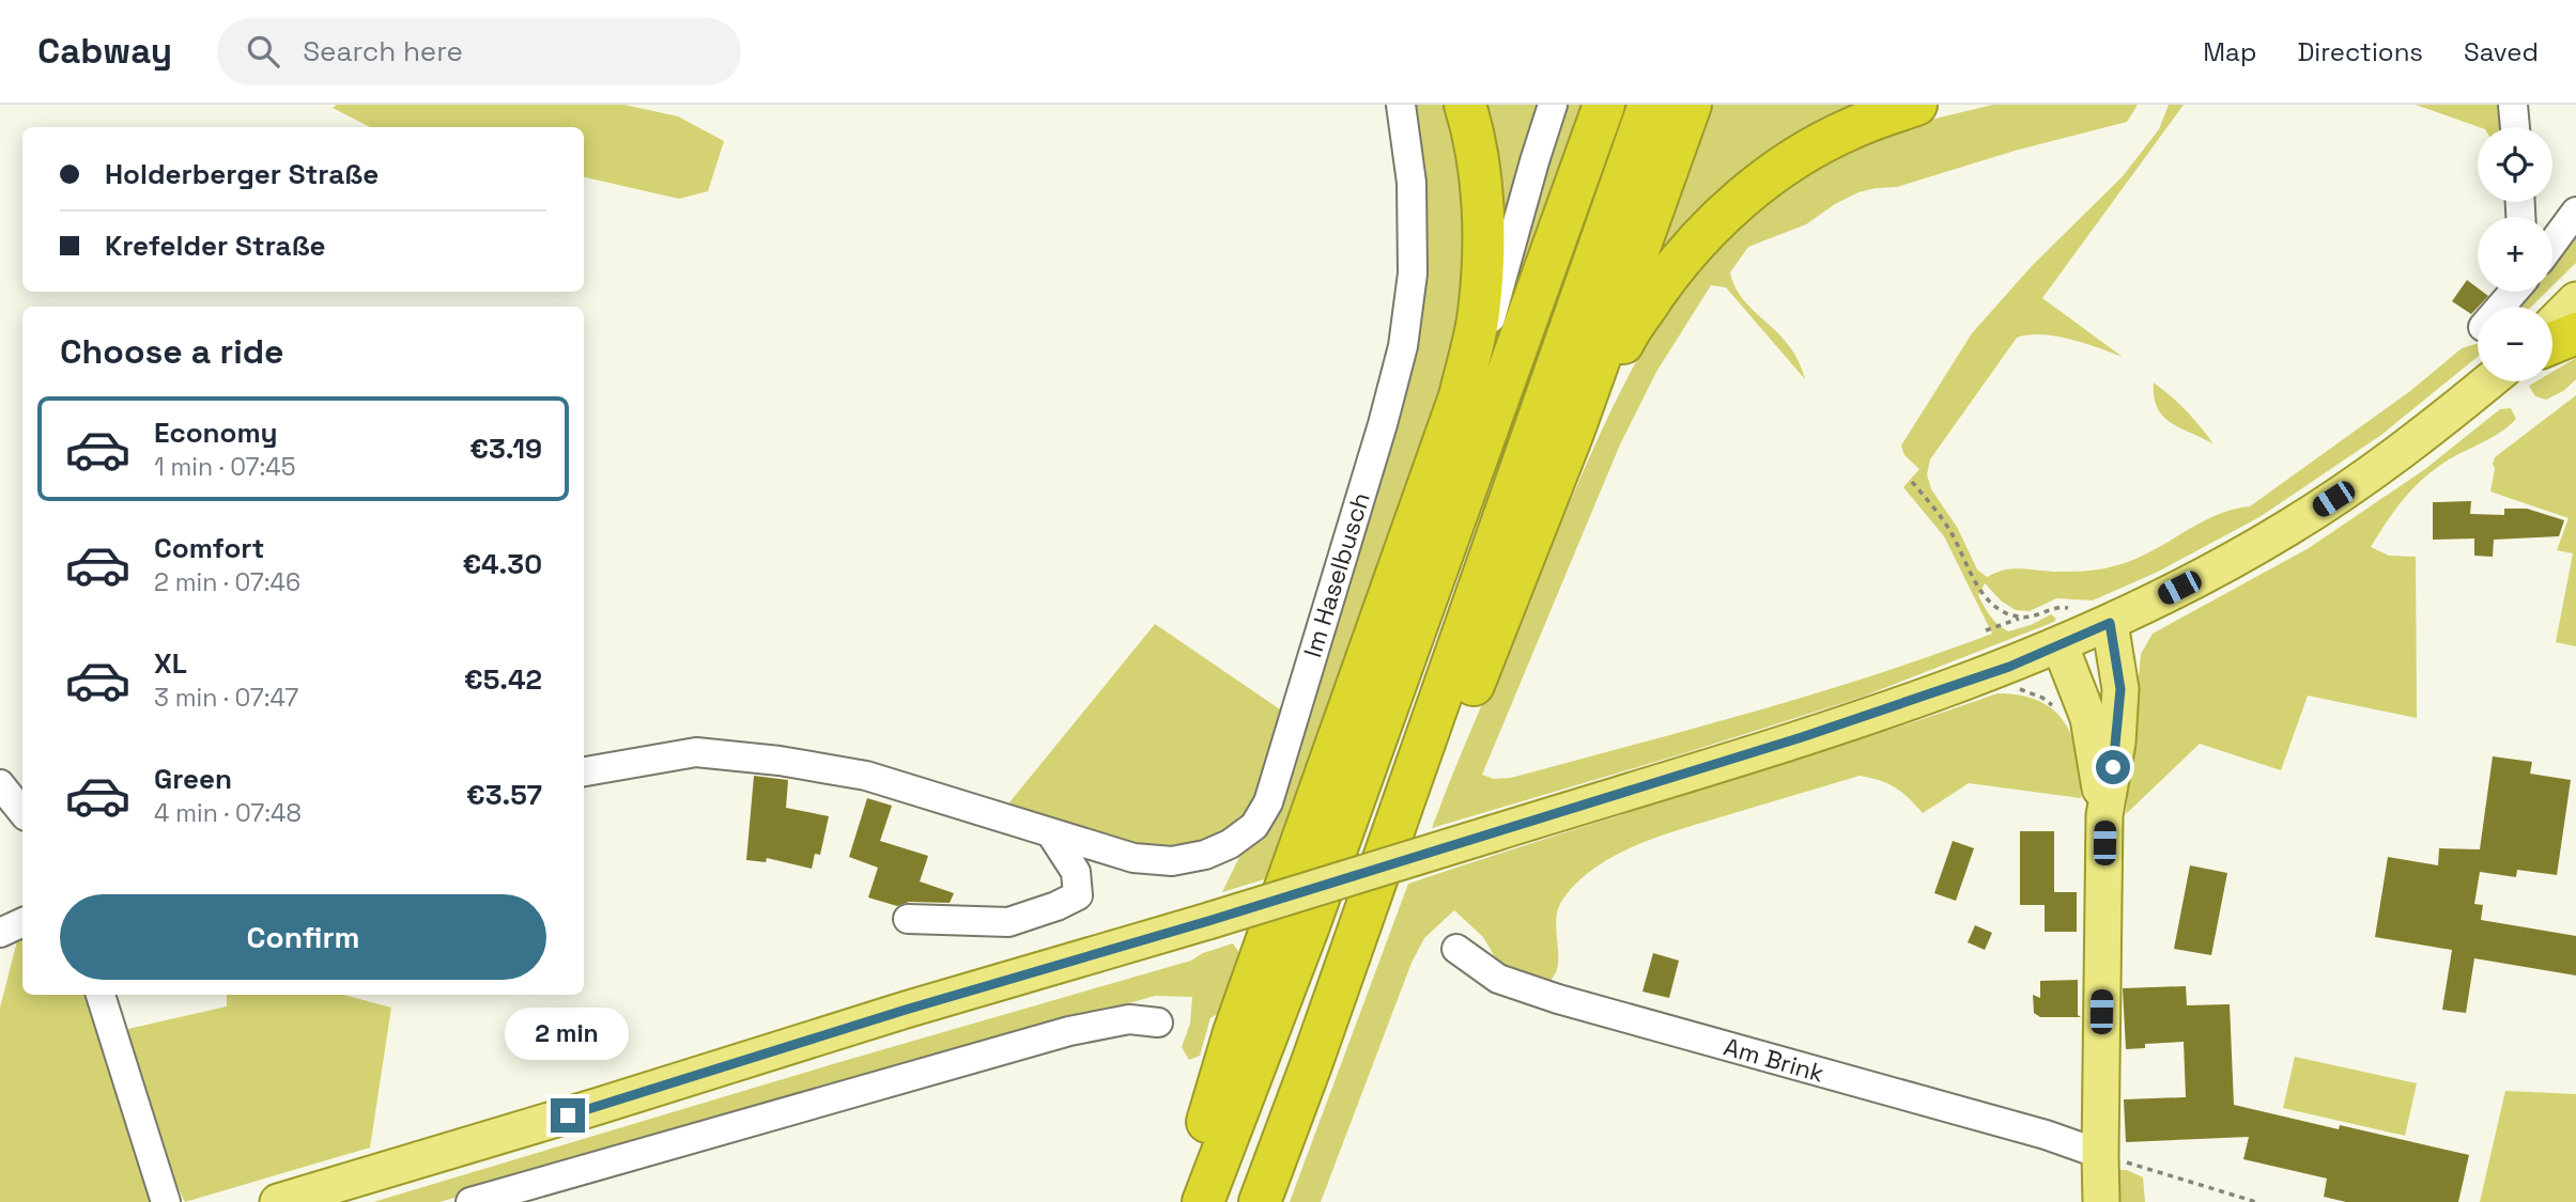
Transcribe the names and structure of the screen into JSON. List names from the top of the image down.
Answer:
{
  "streets": {
    "street": ["Im Haselbusch", "Am Brink"]
  },
  "page": {
    "header": "Cabway",
    "search": "Search here",
    "nav": ["Map", "Directions", "Saved"],
    "map_buttons": ["+", "−"],
    "banner": ["Holderberger Straße", "Krefelder Straße"],
    "heading": "Choose a ride",
    "list": [
      {
        "name": "Economy",
        "note": "1 min · 07:45",
        "value": "€3.19"
      },
      {
        "name": "Comfort",
        "note": "2 min · 07:46",
        "value": "€4.30"
      },
      {
        "name": "XL",
        "note": "3 min · 07:47",
        "value": "€5.42"
      },
      {
        "name": "Green",
        "note": "4 min · 07:48",
        "value": "€3.57"
      }
    ],
    "buttons": "Confirm",
    "bubble": "2 min"
  }
}
